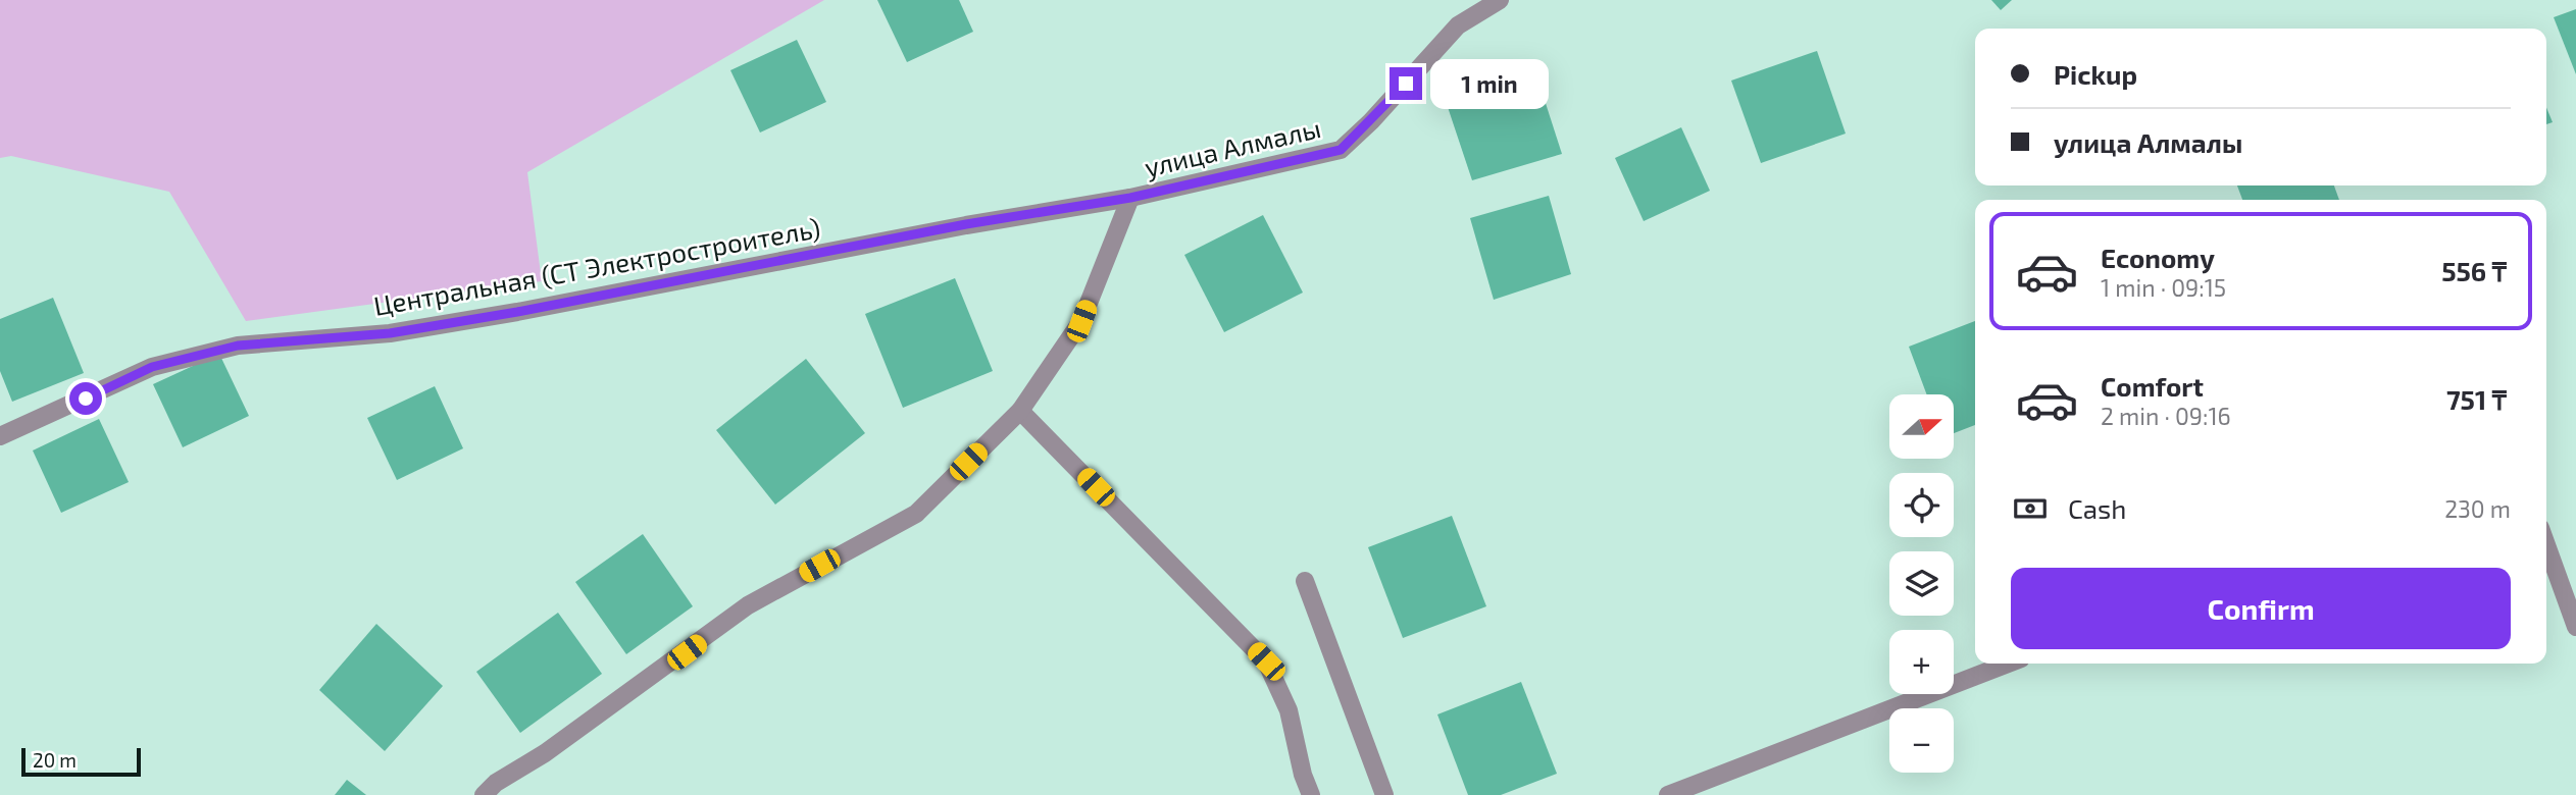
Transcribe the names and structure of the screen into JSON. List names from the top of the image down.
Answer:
{
  "streets": {
    "street": ["улица Алмалы", "Центральная (СТ Электростроитель)"]
  },
  "crossings": [
    ["улица Алмалы", "Центральная (СТ Электростроитель)"]
  ],
  "scale_bar": "20 m",
  "north": "right",
  "page": {
    "banner": ["Pickup", "улица Алмалы"],
    "bubble": "1 min",
    "list": [
      {
        "name": "Economy",
        "note": "1 min · 09:15",
        "value": "556 ₸"
      },
      {
        "name": "Comfort",
        "note": "2 min · 09:16",
        "value": "751 ₸"
      }
    ],
    "map_buttons": ["+", "−"],
    "pay": ["Cash", "230 m"],
    "buttons": "Confirm",
    "scale": "20 m"
  }
}
